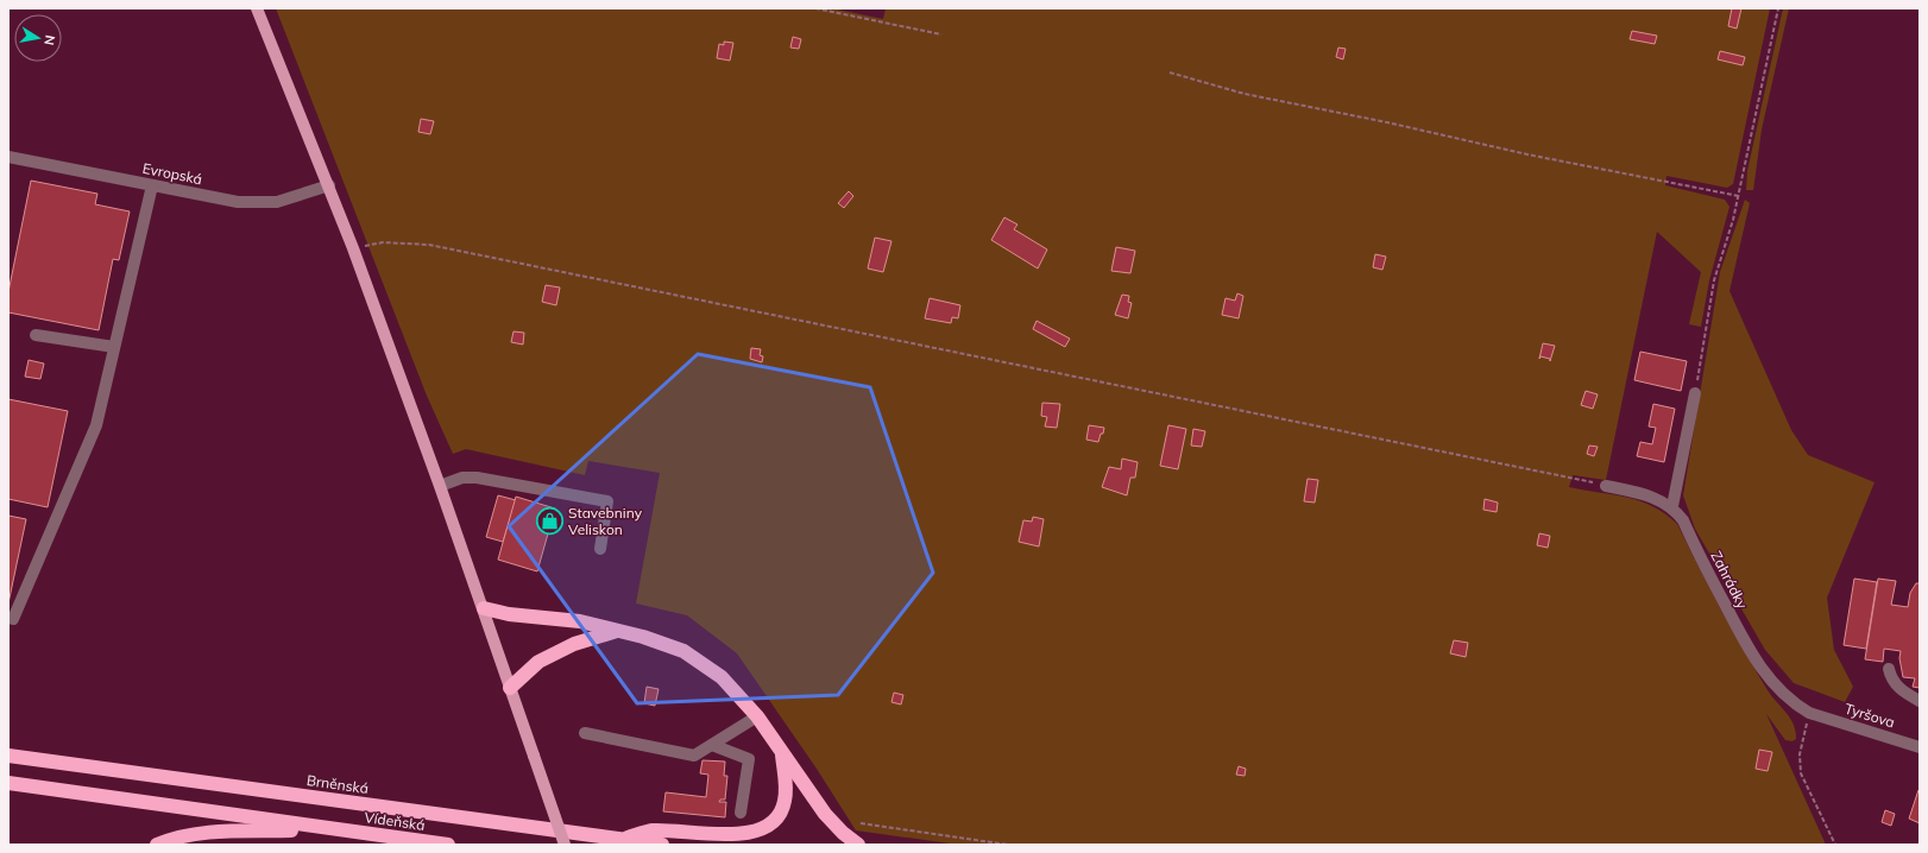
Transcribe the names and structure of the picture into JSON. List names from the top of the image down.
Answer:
{
  "streets": {
    "highway": ["Brněnská", "Vídeňská"],
    "street": ["Evropská", "Zahrádky", "Tyršova"]
  },
  "crossings": [
    ["Zahrádky", "Tyršova"]
  ],
  "places": {
    "shop": ["Stavebniny Veliskon"]
  },
  "north": "right"
}
